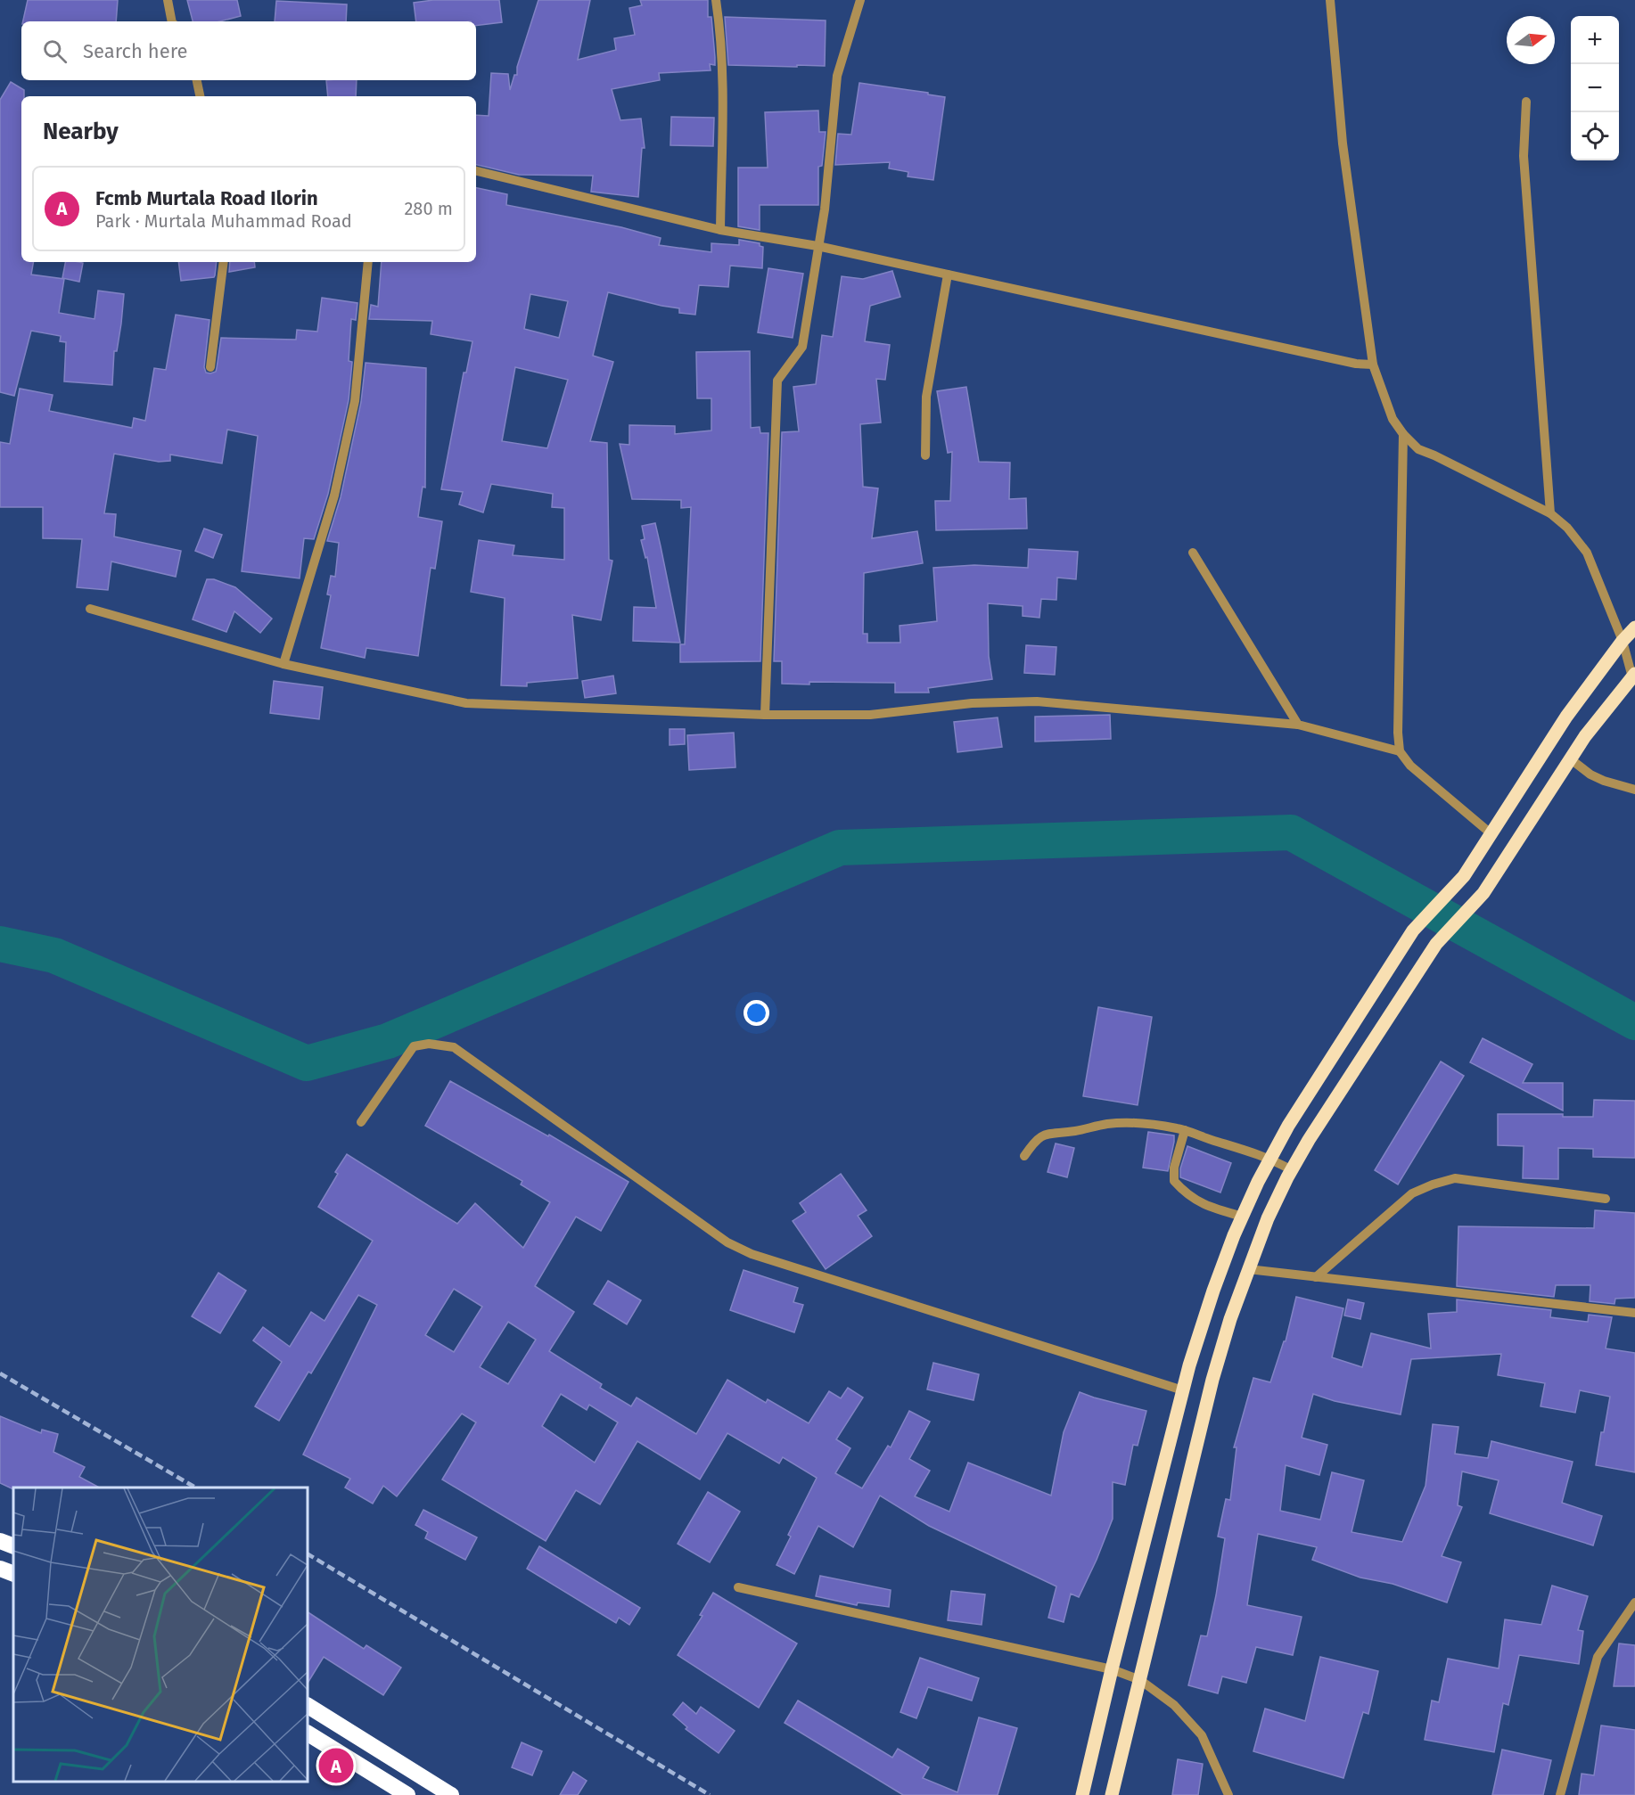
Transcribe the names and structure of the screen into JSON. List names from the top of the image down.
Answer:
{
  "north": "right",
  "page": {
    "map_buttons": ["+", "−"],
    "search": "Search here",
    "heading": "Nearby",
    "list": [
      {
        "mark": "A",
        "name": "Fcmb Murtala Road Ilorin",
        "note": "Park · Murtala Muhammad Road",
        "value": "280 m"
      }
    ],
    "pins": "A"
  }
}
